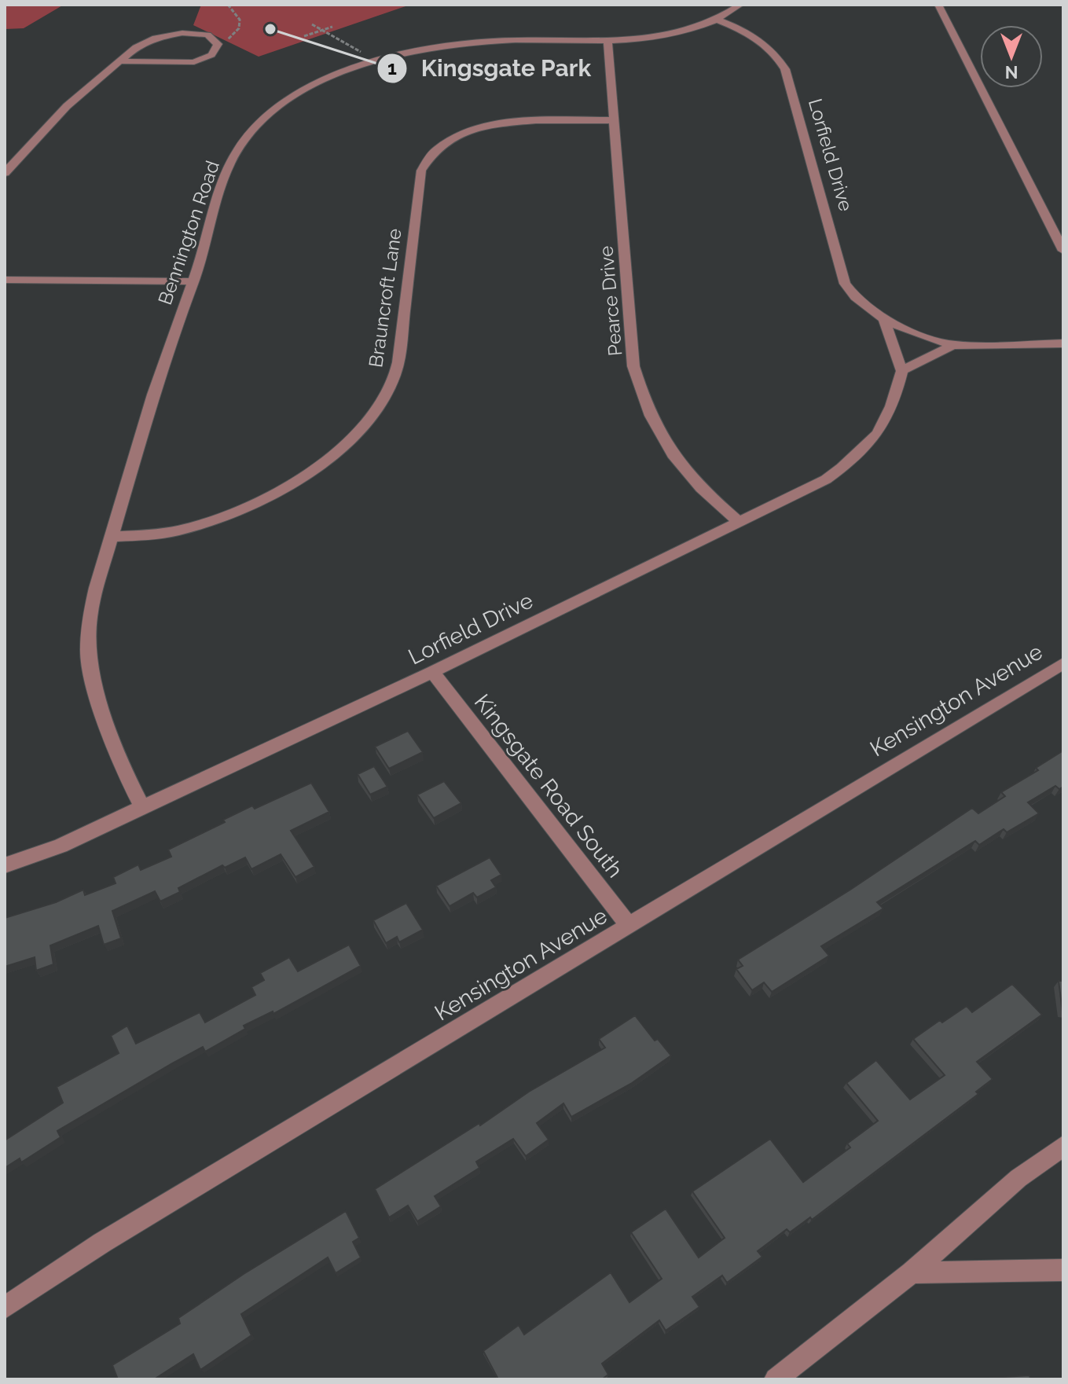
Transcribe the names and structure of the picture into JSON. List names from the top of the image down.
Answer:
{
  "streets": {
    "street": [
      "Lorfield Drive",
      "Bennington Road",
      "Brauncroft Lane",
      "Pearce Drive",
      "Kensington Avenue",
      "Kingsgate Road South"
    ]
  },
  "crossings": [
    ["Lorfield Drive", "Bennington Road"],
    ["Lorfield Drive", "Pearce Drive"],
    ["Lorfield Drive", "Kingsgate Road South"],
    ["Bennington Road", "Brauncroft Lane"],
    ["Bennington Road", "Pearce Drive"],
    ["Brauncroft Lane", "Pearce Drive"],
    ["Kensington Avenue", "Kingsgate Road South"]
  ],
  "places": ["Kingsgate Park"],
  "north": "bottom"
}
